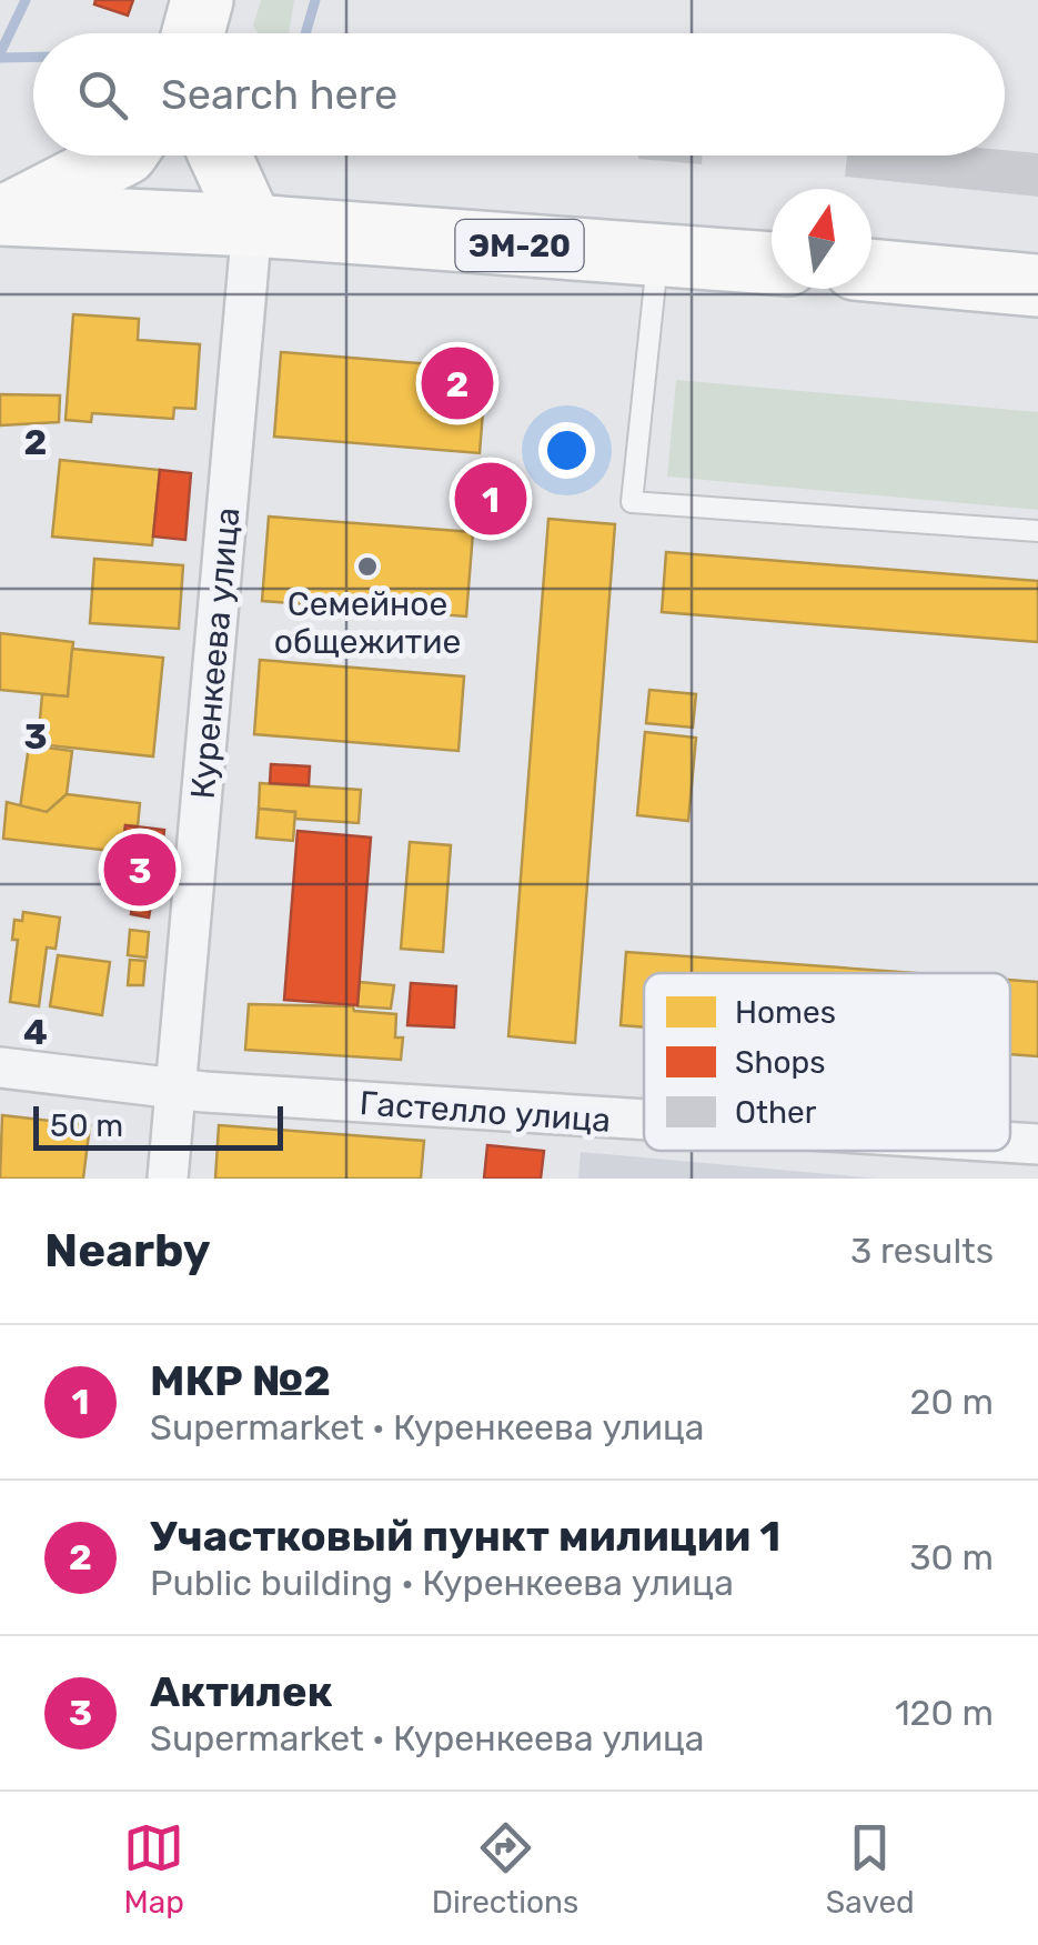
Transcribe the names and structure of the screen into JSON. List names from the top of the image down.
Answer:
{
  "streets": {
    "main road": ["ЭМ-20", "Куренкеева улица"],
    "street": ["Гастелло улица"]
  },
  "crossings": [
    ["ЭМ-20", "Куренкеева улица"],
    ["Куренкеева улица", "Гастелло улица"]
  ],
  "places": ["Семейное общежитие"],
  "legend": ["Homes", "Shops", "Other"],
  "scale_bar": "50 m",
  "north": "top",
  "page": {
    "search": "Search here",
    "pins": ["2", "1", "3"],
    "scale": "50 m",
    "heading": ["Nearby", "3 results"],
    "list": [
      {
        "mark": "1",
        "name": "МКР №2",
        "note": "Supermarket · Куренкеева улица",
        "value": "20 m"
      },
      {
        "mark": "2",
        "name": "Участковый пункт милиции 1",
        "note": "Public building · Куренкеева улица",
        "value": "30 m"
      },
      {
        "mark": "3",
        "name": "Актилек",
        "note": "Supermarket · Куренкеева улица",
        "value": "120 m"
      }
    ],
    "nav": ["Map", "Directions", "Saved"]
  },
  "grid": {
    "rows": ["2", "3", "4"]
  }
}
